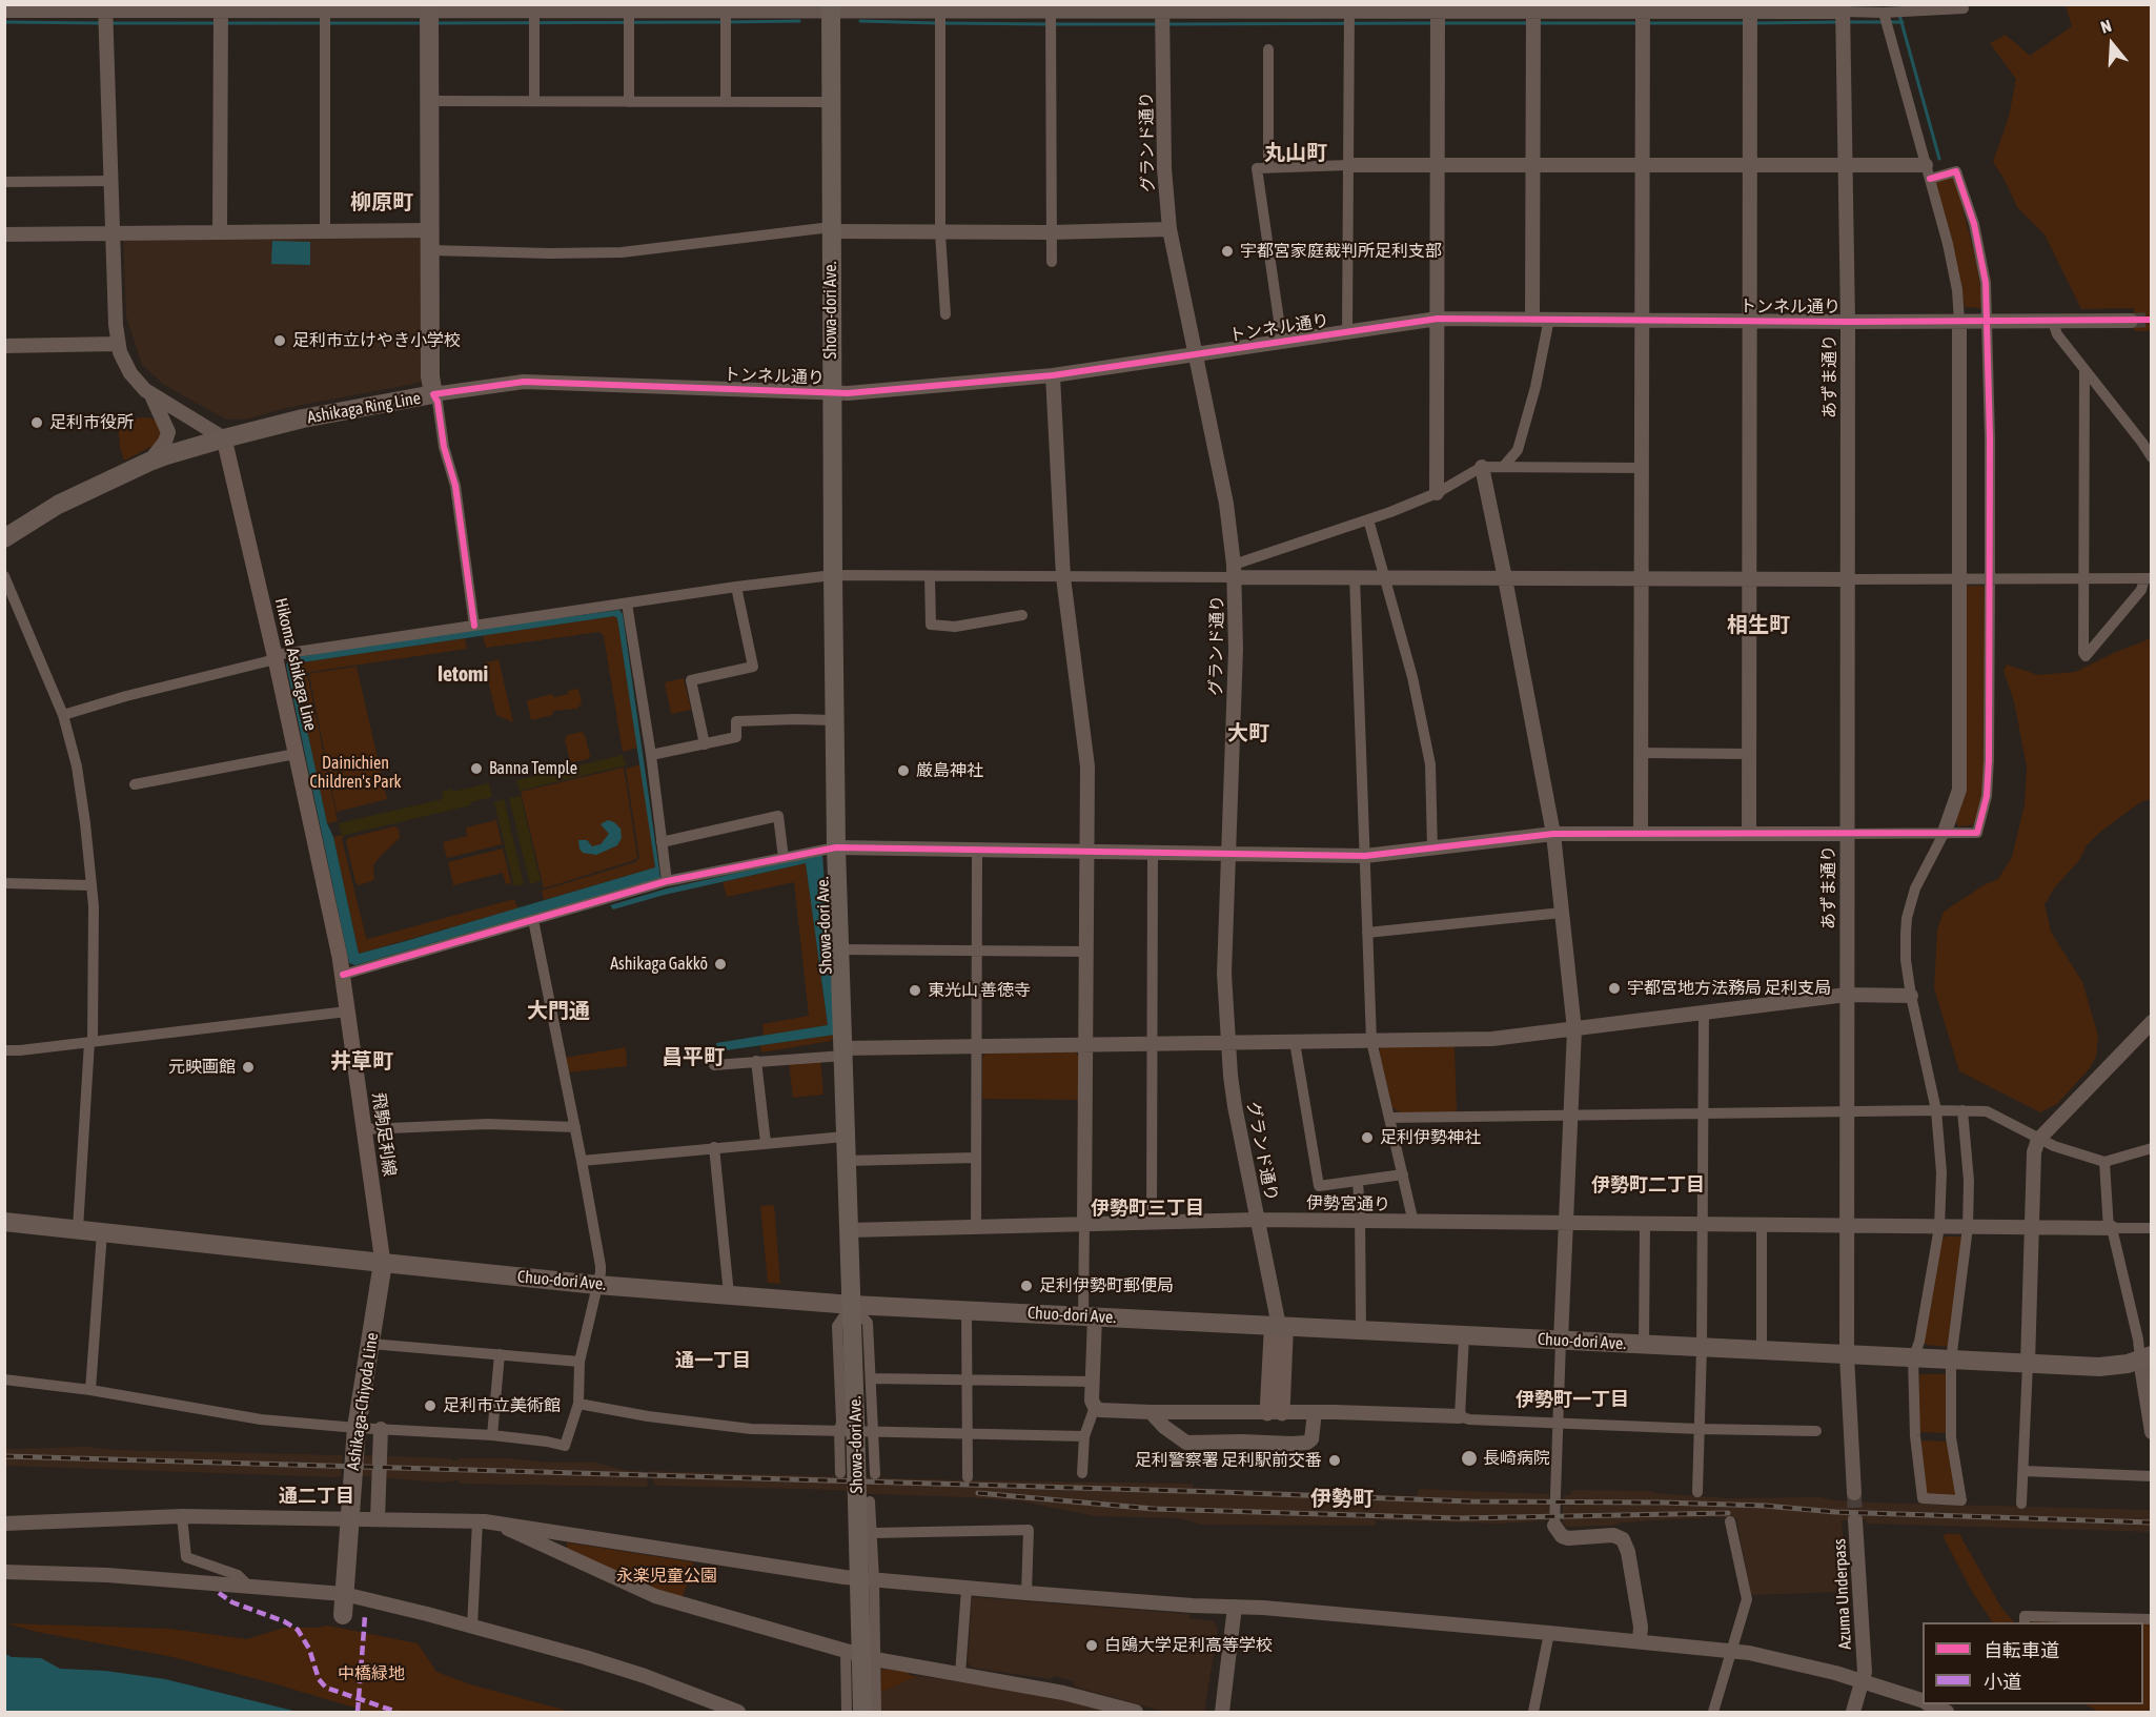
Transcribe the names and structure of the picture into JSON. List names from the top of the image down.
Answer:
{
  "streets": {
    "highway": ["Showa-dori Ave."],
    "main road": [
      "Ashikaga Ring Line",
      "Hikoma Ashikaga Line",
      "飛駒足利線",
      "Chuo-dori Ave.",
      "Ashikaga-Chiyoda Line"
    ],
    "street": [
      "グランド通り",
      "トンネル通り",
      "あずま通り",
      "伊勢宮通り",
      "Azuma Underpass"
    ]
  },
  "crossings": [
    ["グランド通り", "トンネル通り"],
    ["グランド通り", "伊勢宮通り"],
    ["グランド通り", "Chuo-dori Ave."],
    ["トンネル通り", "Showa-dori Ave."],
    ["トンネル通り", "あずま通り"],
    ["トンネル通り", "Ashikaga Ring Line"],
    ["Showa-dori Ave.", "伊勢宮通り"],
    ["Showa-dori Ave.", "Chuo-dori Ave."],
    ["あずま通り", "伊勢宮通り"],
    ["あずま通り", "Chuo-dori Ave."],
    ["Ashikaga Ring Line", "Hikoma Ashikaga Line"],
    ["Hikoma Ashikaga Line", "飛駒足利線"],
    ["飛駒足利線", "Chuo-dori Ave."],
    ["飛駒足利線", "Ashikaga-Chiyoda Line"],
    ["Chuo-dori Ave.", "Ashikaga-Chiyoda Line"]
  ],
  "districts": [
    "丸山町",
    "柳原町",
    "相生町",
    "Ietomi",
    "大町",
    "大門通",
    "昌平町",
    "井草町",
    "伊勢町二丁目",
    "伊勢町三丁目",
    "通一丁目",
    "伊勢町一丁目",
    "通二丁目",
    "伊勢町"
  ],
  "parks": ["Dainichien Children's Park", "永楽児童公園", "中橋緑地"],
  "places": [
    "宇都宮家庭裁判所足利支部",
    "足利市立けやき小学校",
    "足利市役所",
    "Banna Temple",
    "厳島神社",
    "Ashikaga Gakkō",
    "宇都宮地方法務局 足利支局",
    "東光山 善徳寺",
    "元映画館",
    "足利伊勢神社",
    "足利伊勢町郵便局",
    "足利市立美術館",
    "長崎病院",
    "足利警察署 足利駅前交番",
    "白鴎大学足利高等学校"
  ],
  "legend": ["自転車道", "小道"],
  "north": "top"
}
